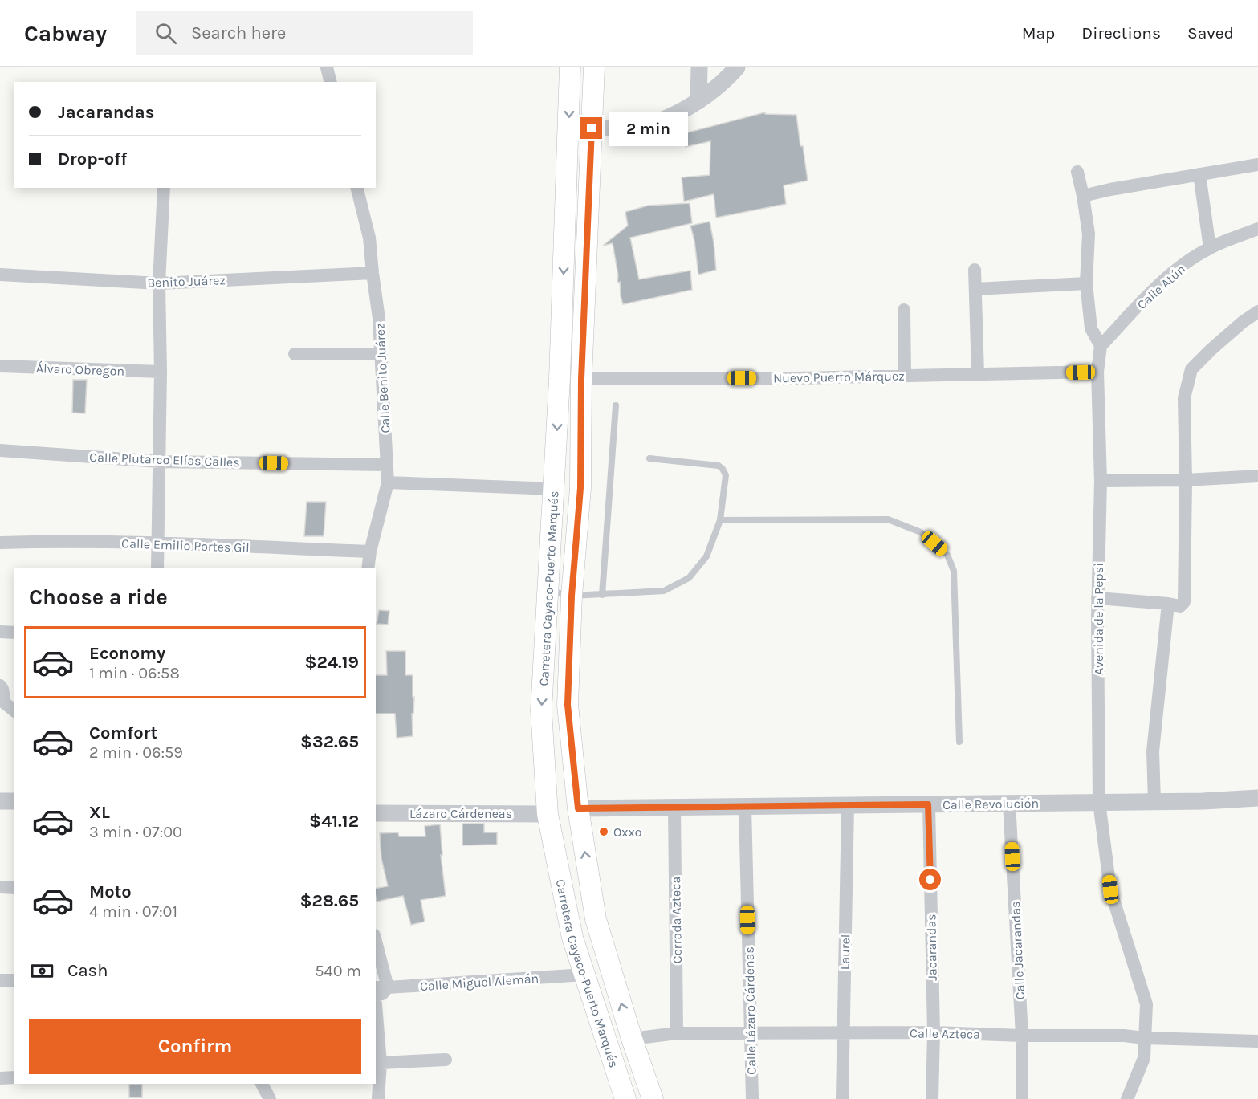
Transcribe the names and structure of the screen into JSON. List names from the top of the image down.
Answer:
{
  "streets": {
    "main road": ["Carretera Cayaco-Puerto Marqués"],
    "street": [
      "Benito Juárez",
      "Calle Atún",
      "Álvaro Obregon",
      "Nuevo Puerto Márquez",
      "Calle Benito Juárez",
      "Calle Plutarco Elías Calles",
      "Calle Emilio Portes Gil",
      "Avenida de la Pepsi",
      "Calle Revolución",
      "Lázaro Cárdeneas",
      "Cerrada Azteca",
      "Jacarandas",
      "Calle Jacarandas",
      "Laurel",
      "Calle Miguel Alemán",
      "Calle Lázaro Cárdenas",
      "Calle Azteca"
    ]
  },
  "crossings": [
    ["Benito Juárez", "Calle Benito Juárez"],
    ["Calle Atún", "Avenida de la Pepsi"],
    ["Nuevo Puerto Márquez", "Carretera Cayaco-Puerto Marqués"],
    ["Nuevo Puerto Márquez", "Avenida de la Pepsi"],
    ["Calle Benito Juárez", "Calle Plutarco Elías Calles"],
    ["Calle Benito Juárez", "Calle Emilio Portes Gil"],
    ["Carretera Cayaco-Puerto Marqués", "Calle Revolución"],
    ["Carretera Cayaco-Puerto Marqués", "Lázaro Cárdeneas"],
    ["Carretera Cayaco-Puerto Marqués", "Calle Miguel Alemán"],
    ["Carretera Cayaco-Puerto Marqués", "Calle Azteca"],
    ["Avenida de la Pepsi", "Calle Revolución"],
    ["Avenida de la Pepsi", "Calle Azteca"],
    ["Calle Revolución", "Cerrada Azteca"],
    ["Calle Revolución", "Jacarandas"],
    ["Calle Revolución", "Calle Jacarandas"],
    ["Calle Revolución", "Laurel"],
    ["Calle Revolución", "Calle Lázaro Cárdenas"],
    ["Cerrada Azteca", "Calle Azteca"],
    ["Jacarandas", "Calle Azteca"],
    ["Calle Jacarandas", "Calle Azteca"],
    ["Laurel", "Calle Azteca"],
    ["Calle Lázaro Cárdenas", "Calle Azteca"]
  ],
  "places": ["Oxxo"],
  "page": {
    "header": "Cabway",
    "search": "Search here",
    "nav": ["Map", "Directions", "Saved"],
    "banner": ["Jacarandas", "Drop-off"],
    "bubble": "2 min",
    "heading": "Choose a ride",
    "list": [
      {
        "name": "Economy",
        "note": "1 min · 06:58",
        "value": "$24.19"
      },
      {
        "name": "Comfort",
        "note": "2 min · 06:59",
        "value": "$32.65"
      },
      {
        "name": "XL",
        "note": "3 min · 07:00",
        "value": "$41.12"
      },
      {
        "name": "Moto",
        "note": "4 min · 07:01",
        "value": "$28.65"
      }
    ],
    "pay": ["Cash", "540 m"],
    "buttons": "Confirm"
  }
}
